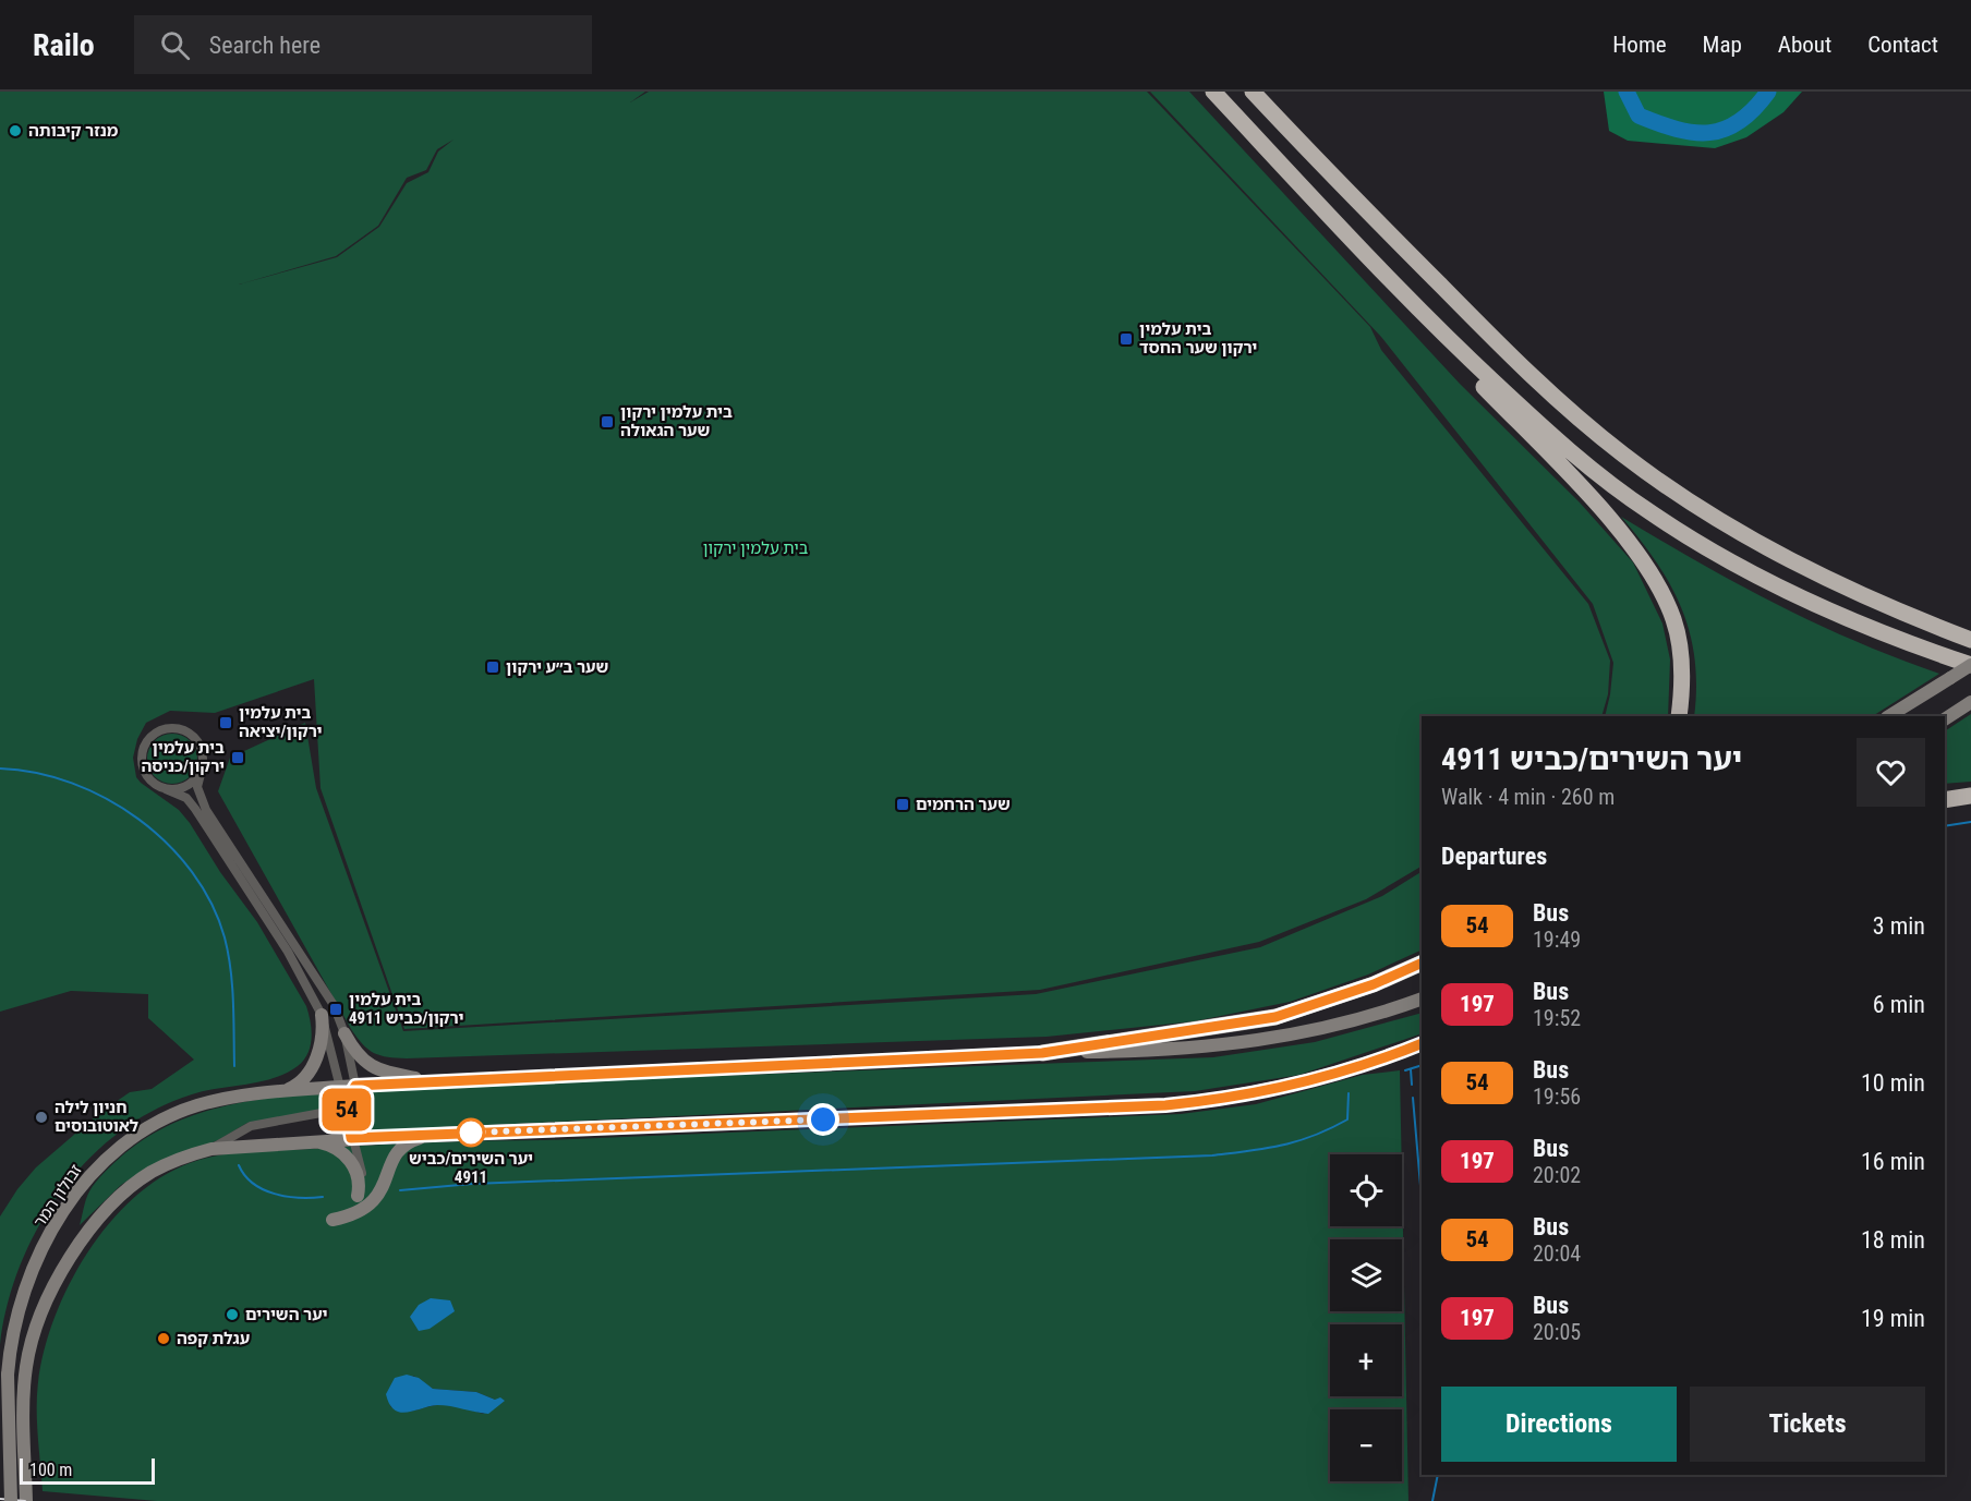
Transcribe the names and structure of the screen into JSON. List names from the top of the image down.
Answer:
{
  "streets": {
    "main road": ["זבולון המר"]
  },
  "parks": ["בית עלמין ירקון"],
  "places": {
    "other": [
      "מנזר קיבותה",
      "חניון לילה לאוטובוסים",
      "יער השירים/כביש 4911",
      "יער השירים",
      "עגלת קפה"
    ],
    "transit": [
      "בית עלמין ירקון שער החסד",
      "בית עלמין ירקון שער הגאולה",
      "שער ב״ע ירקון",
      "בית עלמין ירקון/יציאה",
      "בית עלמין ירקון/כניסה",
      "שער הרחמים",
      "בית עלמין ירקון/כביש 4911"
    ]
  },
  "lines": ["bus line 54"],
  "scale_bar": "100 m",
  "page": {
    "header": "Railo",
    "search": "Search here",
    "nav": [
      "Home",
      "Map",
      "About",
      "Contact"
    ],
    "on_map": "54",
    "heading": [
      ["יער השירים/כביש 4911", "Walk · 4 min · 260 m"],
      "Departures"
    ],
    "list": [
      {
        "mark": "54",
        "name": "Bus",
        "note": "19:49",
        "value": "3 min"
      },
      {
        "mark": "197",
        "name": "Bus",
        "note": "19:52",
        "value": "6 min"
      },
      {
        "mark": "54",
        "name": "Bus",
        "note": "19:56",
        "value": "10 min"
      },
      {
        "mark": "197",
        "name": "Bus",
        "note": "20:02",
        "value": "16 min"
      },
      {
        "mark": "54",
        "name": "Bus",
        "note": "20:04",
        "value": "18 min"
      },
      {
        "mark": "197",
        "name": "Bus",
        "note": "20:05",
        "value": "19 min"
      }
    ],
    "map_buttons": ["+", "−"],
    "buttons": ["Directions", "Tickets"],
    "scale": "100 m"
  }
}
